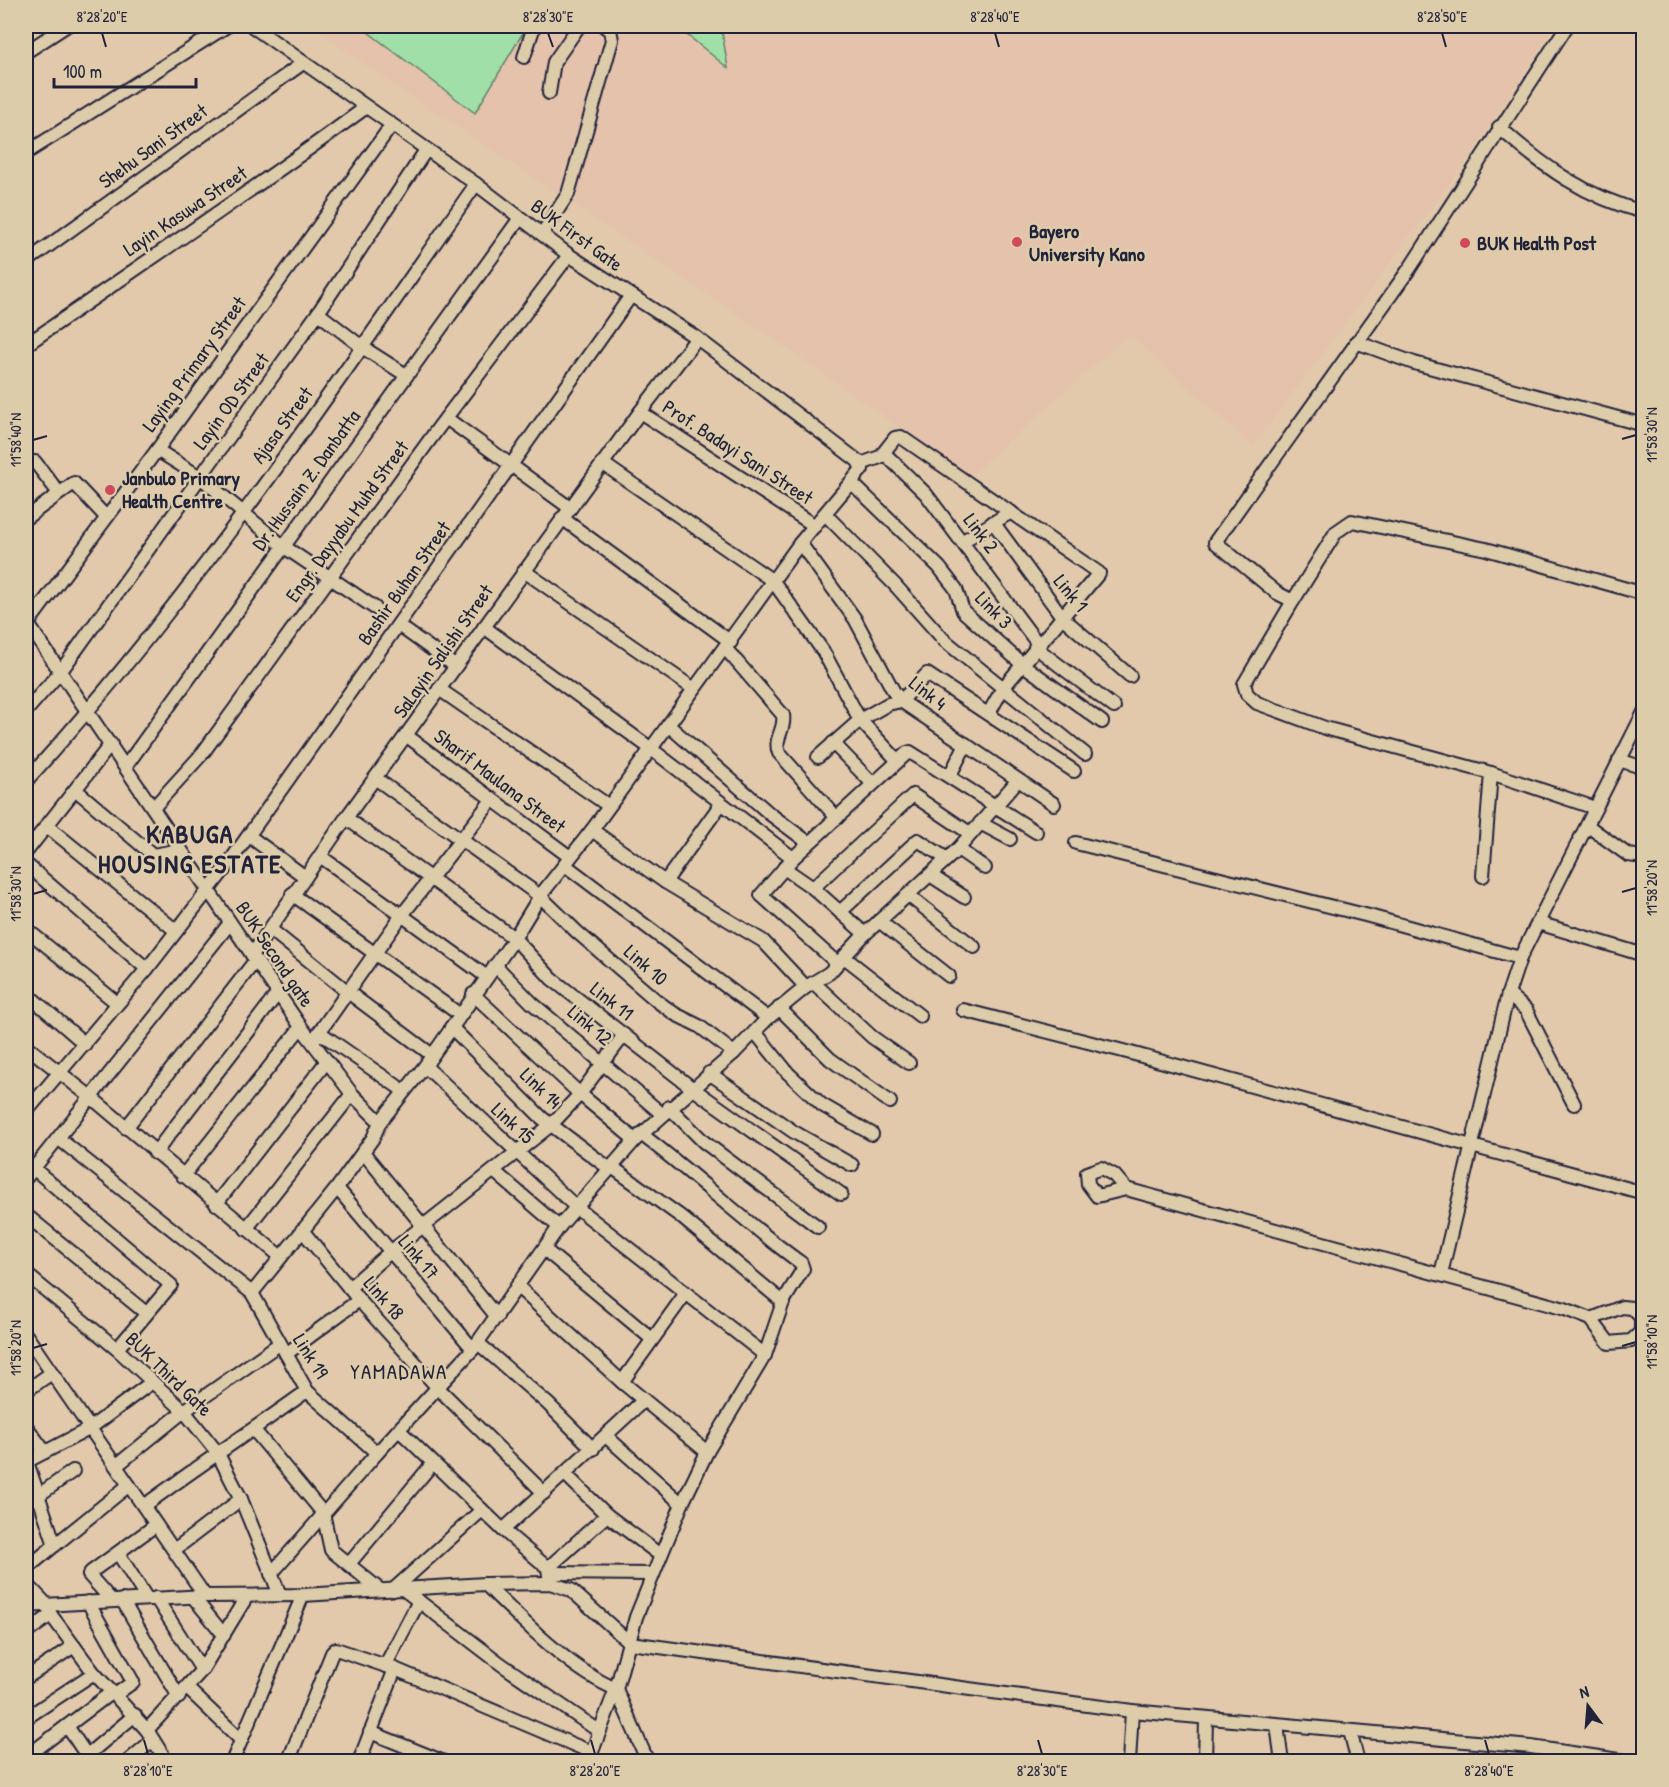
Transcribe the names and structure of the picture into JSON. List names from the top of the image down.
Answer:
{
  "streets": {
    "street": [
      "Shehu Sani Street",
      "Layin Kasuwa Street",
      "BUK First Gate",
      "Laying Primary Street",
      "Layin OD Street",
      "Ajasa Street",
      "Prof. Badayi Sani Street",
      "Dr. Hussain Z. Danbatta",
      "Engr. Dayyabu Muhd Street",
      "Link 2",
      "Bashir Buhan Street",
      "Link 1",
      "Link 3",
      "SaLayin Salishi Street",
      "Link 4",
      "Sharif Maulana Street",
      "BUK Second gate",
      "Link 10",
      "Link 11",
      "Link 12",
      "Link 14",
      "Link 15",
      "Link 17",
      "Link 18",
      "Link 19",
      "BUK Third Gate"
    ]
  },
  "crossings": [
    ["Shehu Sani Street", "BUK First Gate"],
    ["Layin Kasuwa Street", "BUK First Gate"],
    ["BUK First Gate", "Laying Primary Street"],
    ["BUK First Gate", "Layin OD Street"],
    ["BUK First Gate", "Ajasa Street"],
    ["BUK First Gate", "Dr. Hussain Z. Danbatta"],
    ["BUK First Gate", "Engr. Dayyabu Muhd Street"],
    ["BUK First Gate", "Bashir Buhan Street"],
    ["BUK First Gate", "SaLayin Salishi Street"],
    ["Laying Primary Street", "BUK Second gate"],
    ["Layin OD Street", "BUK Second gate"],
    ["Ajasa Street", "BUK Second gate"],
    ["Prof. Badayi Sani Street", "SaLayin Salishi Street"],
    ["Dr. Hussain Z. Danbatta", "BUK Second gate"],
    ["Engr. Dayyabu Muhd Street", "BUK Second gate"],
    ["Bashir Buhan Street", "BUK Second gate"],
    ["SaLayin Salishi Street", "Sharif Maulana Street"],
    ["SaLayin Salishi Street", "BUK Second gate"],
    ["SaLayin Salishi Street", "Link 10"],
    ["SaLayin Salishi Street", "Link 11"]
  ],
  "districts": ["KABUGA HOUSING ESTATE", "YAMADAWA"],
  "places": ["Bayero University Kano", "BUK Health Post", "Janbulo Primary Health Centre"],
  "scale_bar": "100 m",
  "north": "top",
  "coordinates": [
    "8°28'20\"E",
    "8°28'30\"E",
    "8°28'40\"E",
    "8°28'50\"E",
    "11°58'30\"N",
    "11°58'40\"N",
    "11°58'20\"N",
    "11°58'10\"N",
    "8°28'10\"E"
  ]
}
